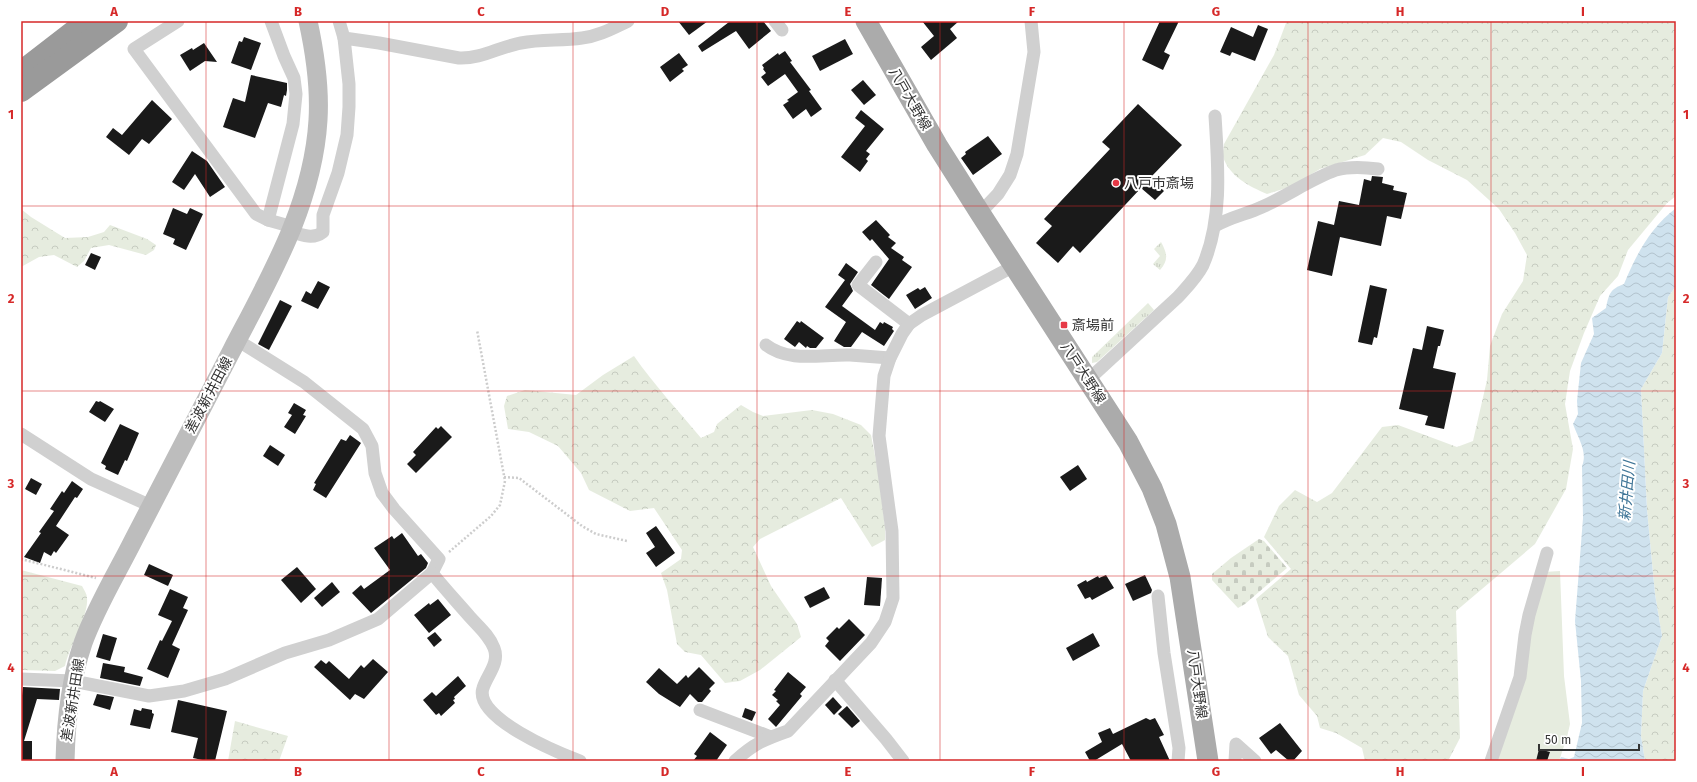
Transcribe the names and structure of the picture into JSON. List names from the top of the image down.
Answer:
{
  "streets": {
    "main road": ["八戸大野線", "差波新井田線"]
  },
  "water": ["新井田川"],
  "places": {
    "other": ["八戸市斎場"],
    "transit": ["斎場前"]
  },
  "scale_bar": "50 m",
  "grid": {
    "columns": [
      "A",
      "B",
      "C",
      "D",
      "E",
      "F",
      "G",
      "H",
      "I"
    ],
    "rows": [
      "1",
      "2",
      "3",
      "4"
    ]
  }
}
